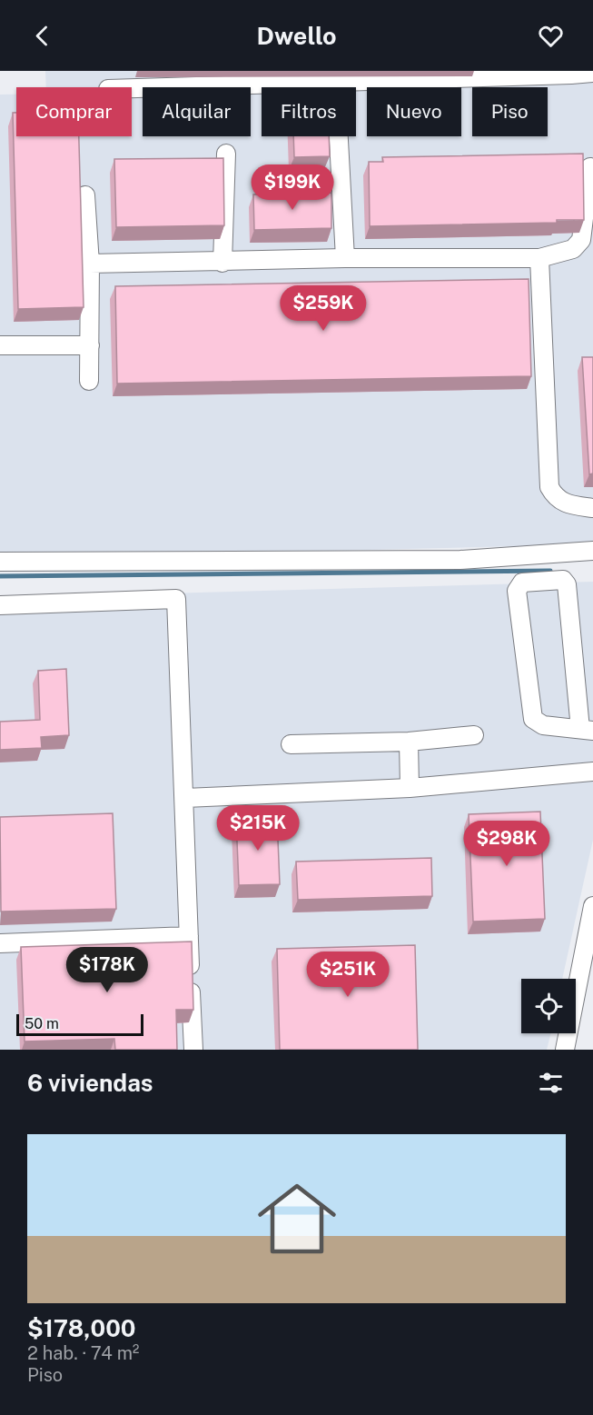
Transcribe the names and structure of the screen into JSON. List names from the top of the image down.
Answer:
{
  "scale_bar": "50 m",
  "page": {
    "header": "Dwello",
    "chip": [
      "Comprar",
      "Alquilar",
      "Filtros",
      "Nuevo",
      "Piso"
    ],
    "price": [
      "$199K",
      "$259K",
      "$215K",
      "$298K",
      "$178K",
      "$251K"
    ],
    "scale": "50 m",
    "heading": "6 viviendas",
    "list": [
      {
        "name": "$178,000",
        "note": "2 hab. · 74 m² · Piso"
      }
    ]
  }
}
